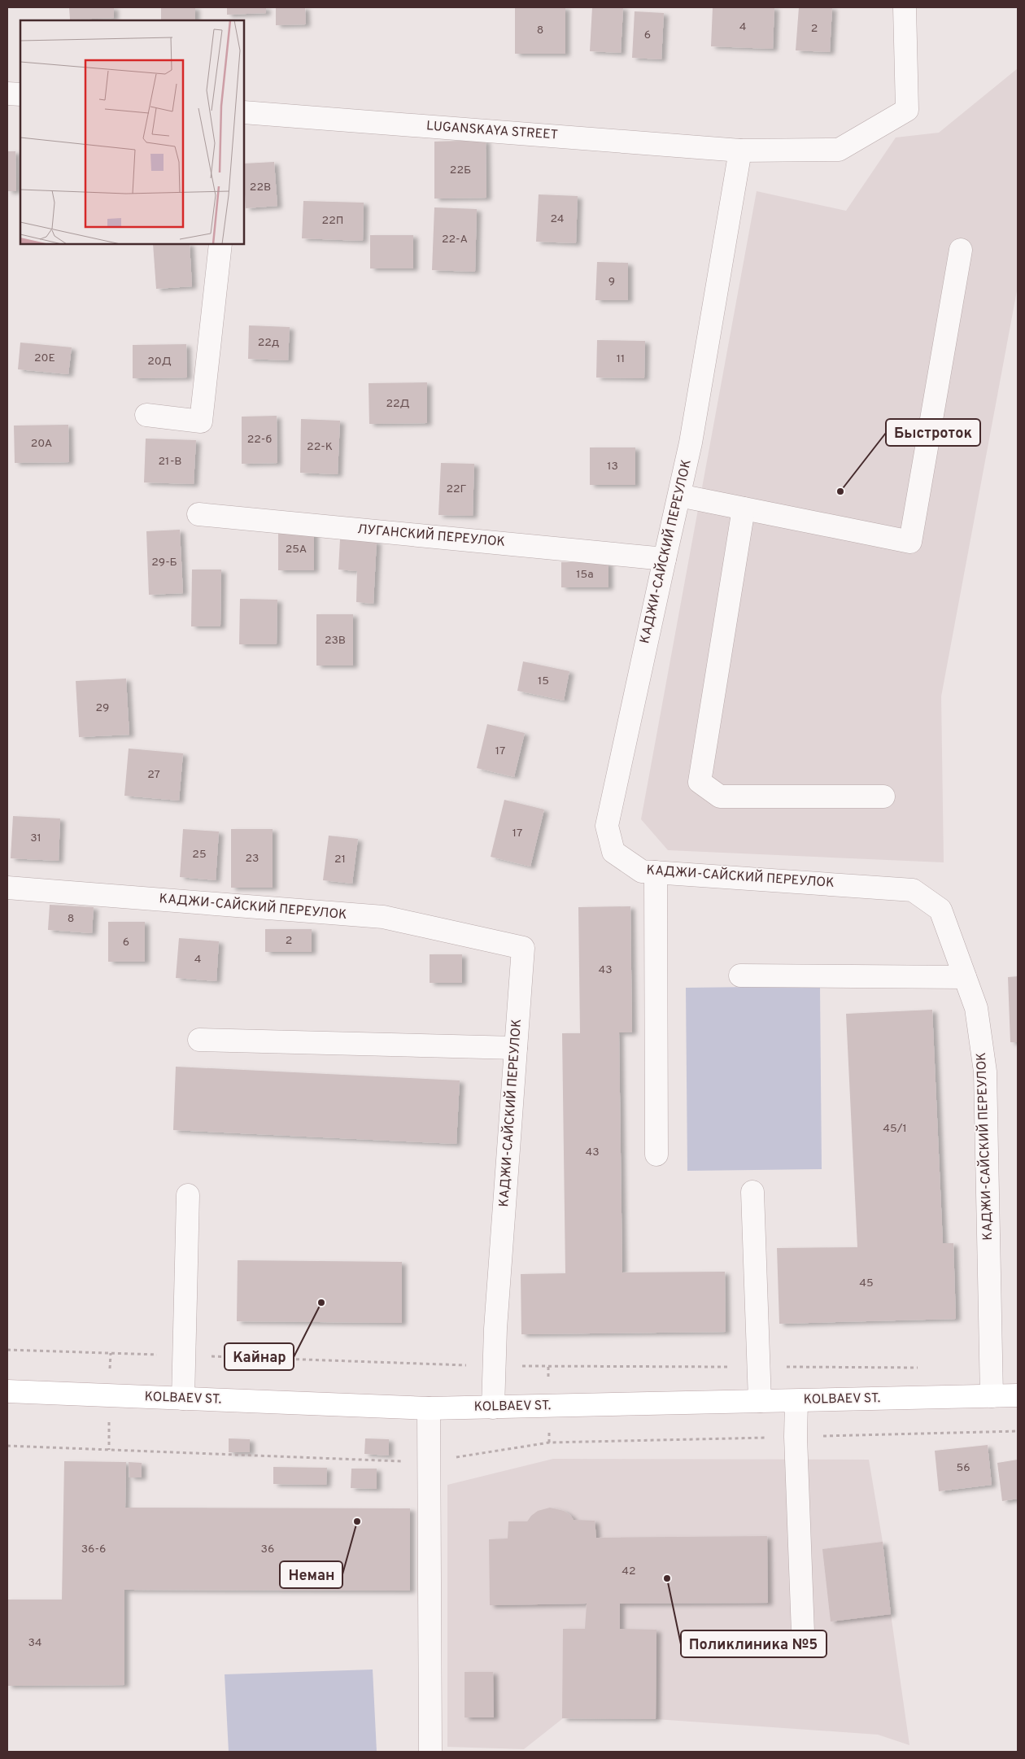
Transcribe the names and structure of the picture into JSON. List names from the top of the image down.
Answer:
{
  "streets": {
    "main road": ["KOLBAEV ST."],
    "street": ["LUGANSKAYA STREET", "ЛУГАНСКИЙ ПЕРЕУЛОК", "КАДЖИ-САЙСКИЙ ПЕРЕУЛОК"]
  },
  "crossings": [
    ["LUGANSKAYA STREET", "КАДЖИ-САЙСКИЙ ПЕРЕУЛОК"],
    ["ЛУГАНСКИЙ ПЕРЕУЛОК", "КАДЖИ-САЙСКИЙ ПЕРЕУЛОК"],
    ["КАДЖИ-САЙСКИЙ ПЕРЕУЛОК", "KOLBAEV ST."]
  ],
  "places": [
    "Быстроток",
    "Кайнар",
    "Неман",
    "Поликлиника №5"
  ],
  "house_numbers": [
    "4",
    "2",
    "8",
    "6",
    "22Б",
    "22В",
    "24",
    "22П",
    "22-А",
    "9",
    "22д",
    "20Е",
    "11",
    "20Д",
    "22Д",
    "22-б",
    "20А",
    "22-К",
    "21-В",
    "13",
    "22Г",
    "25А",
    "29-Б",
    "15a",
    "23В",
    "15",
    "29",
    "17",
    "27",
    "17",
    "31",
    "25",
    "23",
    "21",
    "8",
    "2",
    "6",
    "4",
    "43",
    "45/1",
    "43",
    "45",
    "56",
    "36-6",
    "36",
    "42",
    "34"
  ]
}
